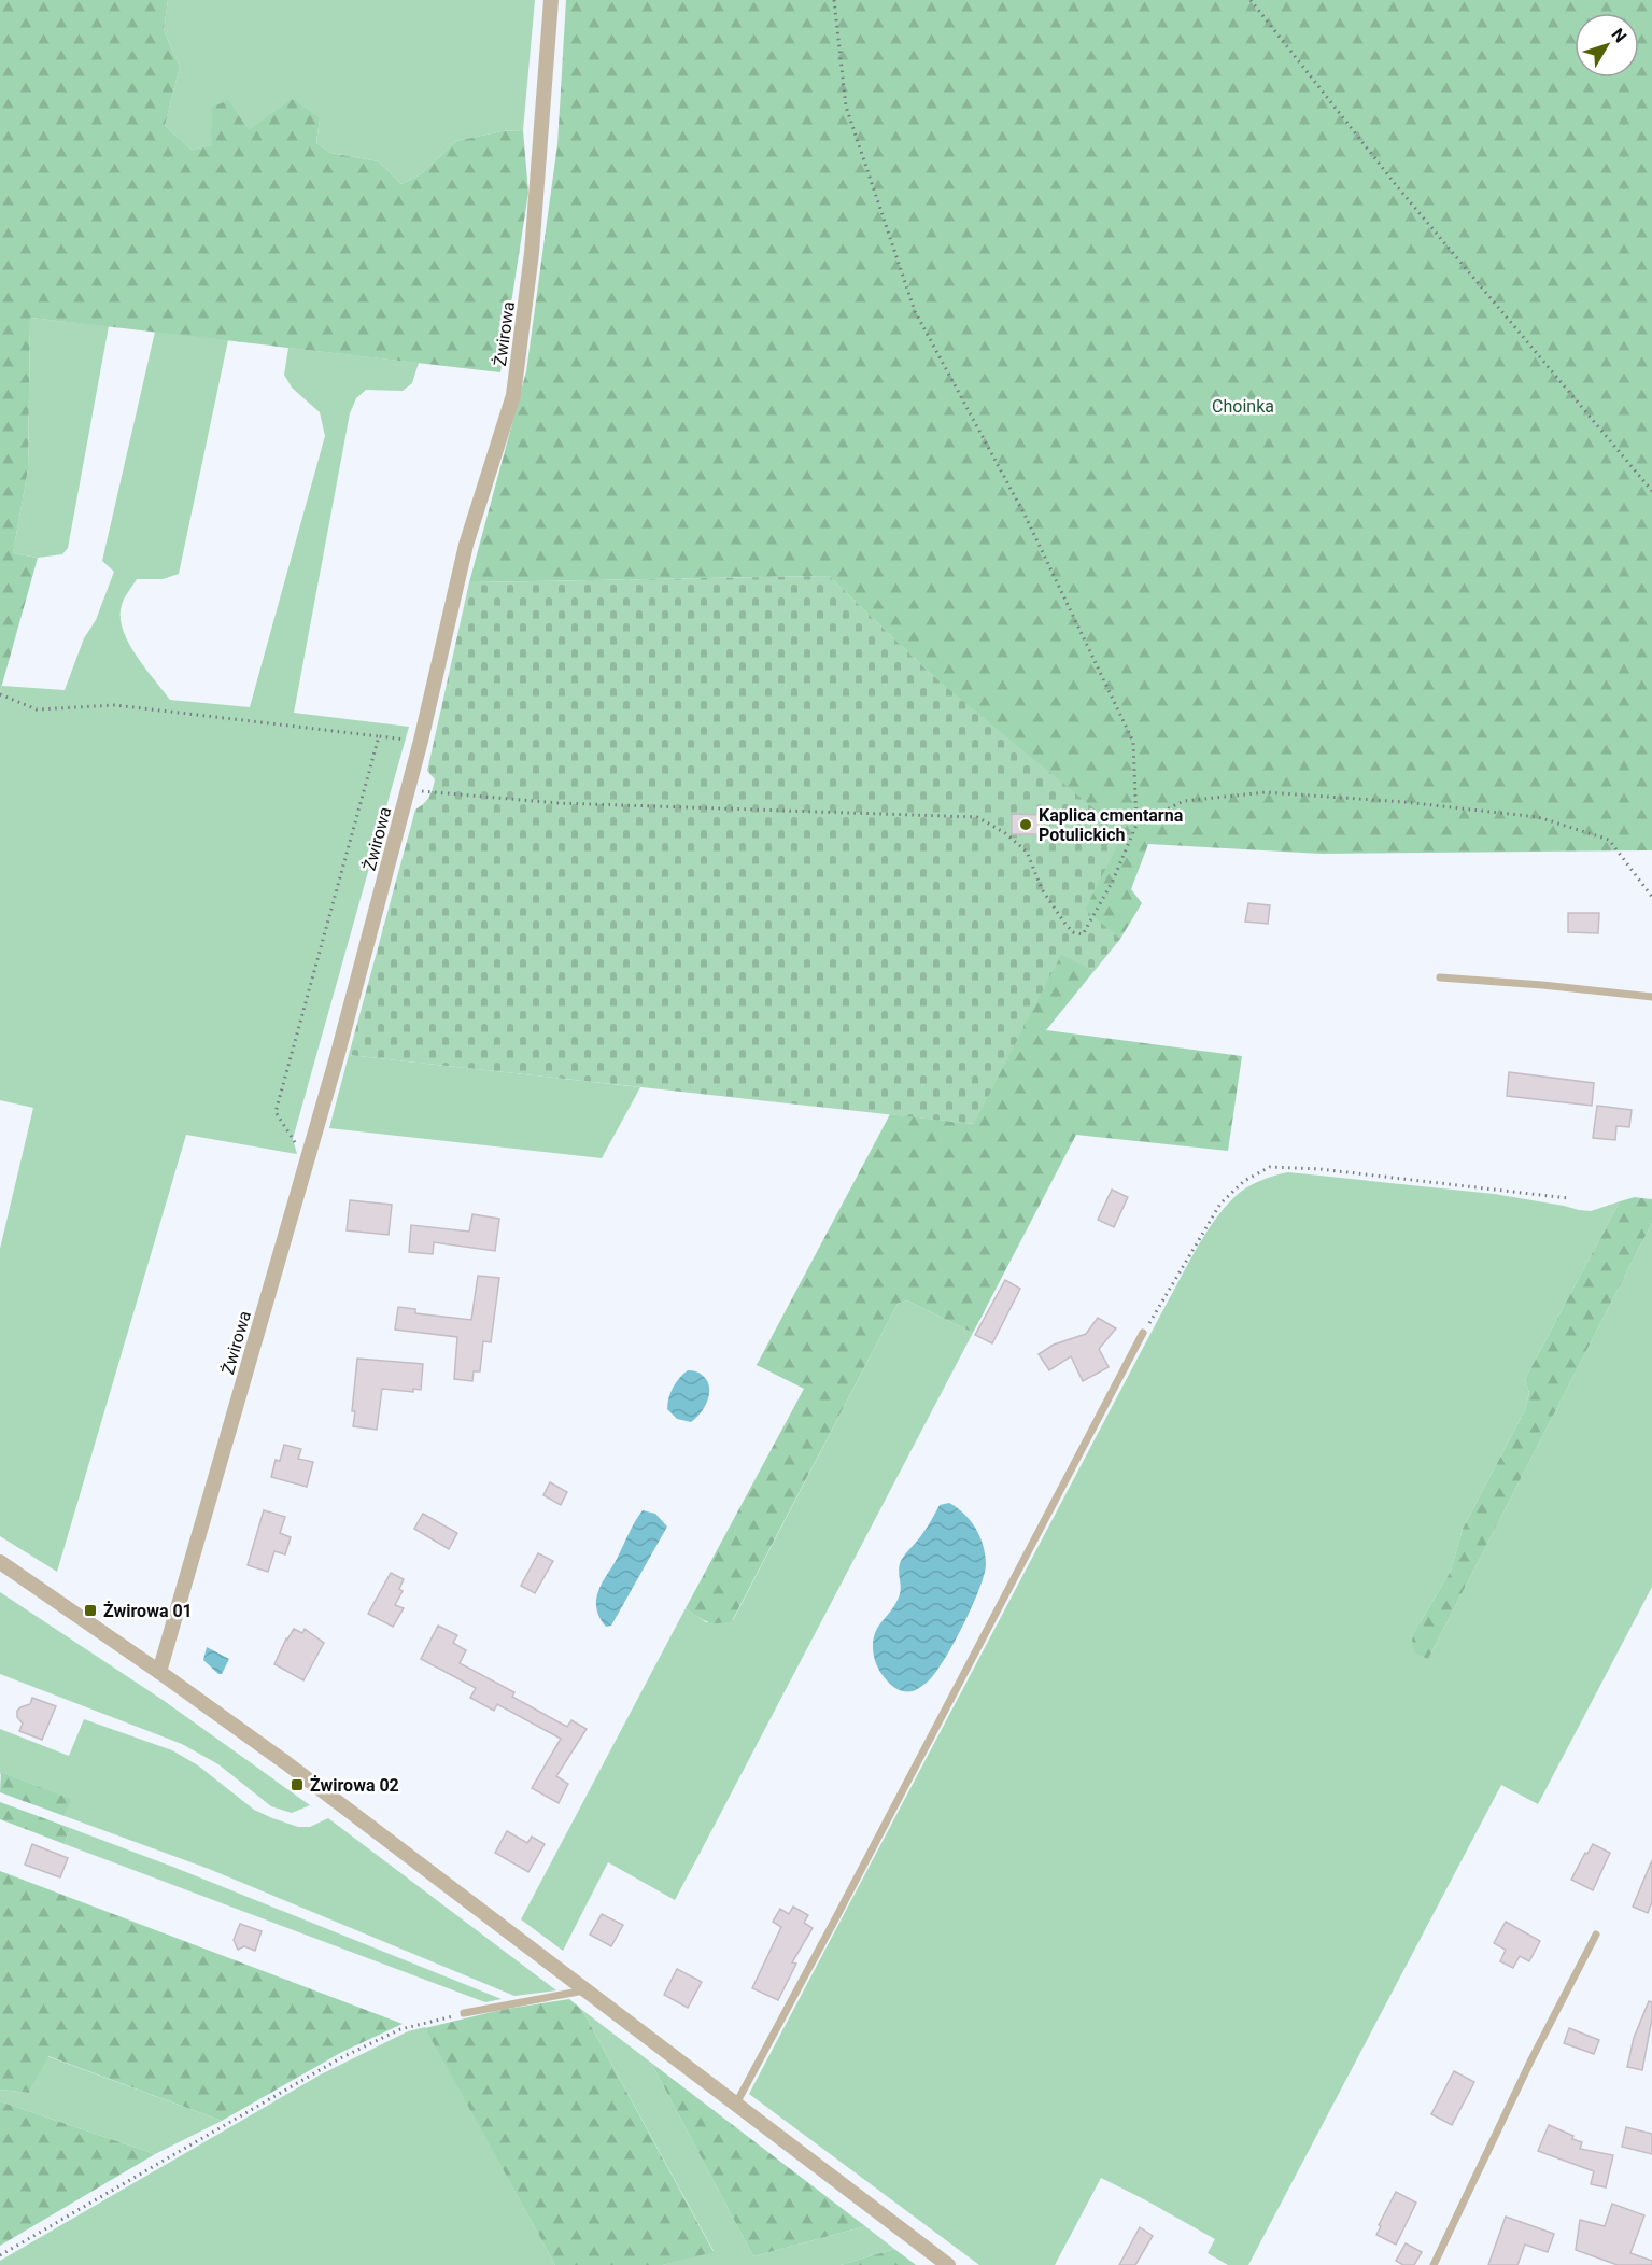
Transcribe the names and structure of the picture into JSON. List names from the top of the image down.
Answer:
{
  "streets": {
    "street": ["Żwirowa"]
  },
  "parks": ["Choinka"],
  "places": {
    "other": ["Kaplica cmentarna Potulickich"],
    "transit": ["Żwirowa 01", "Żwirowa 02"]
  },
  "north": "top right"
}
